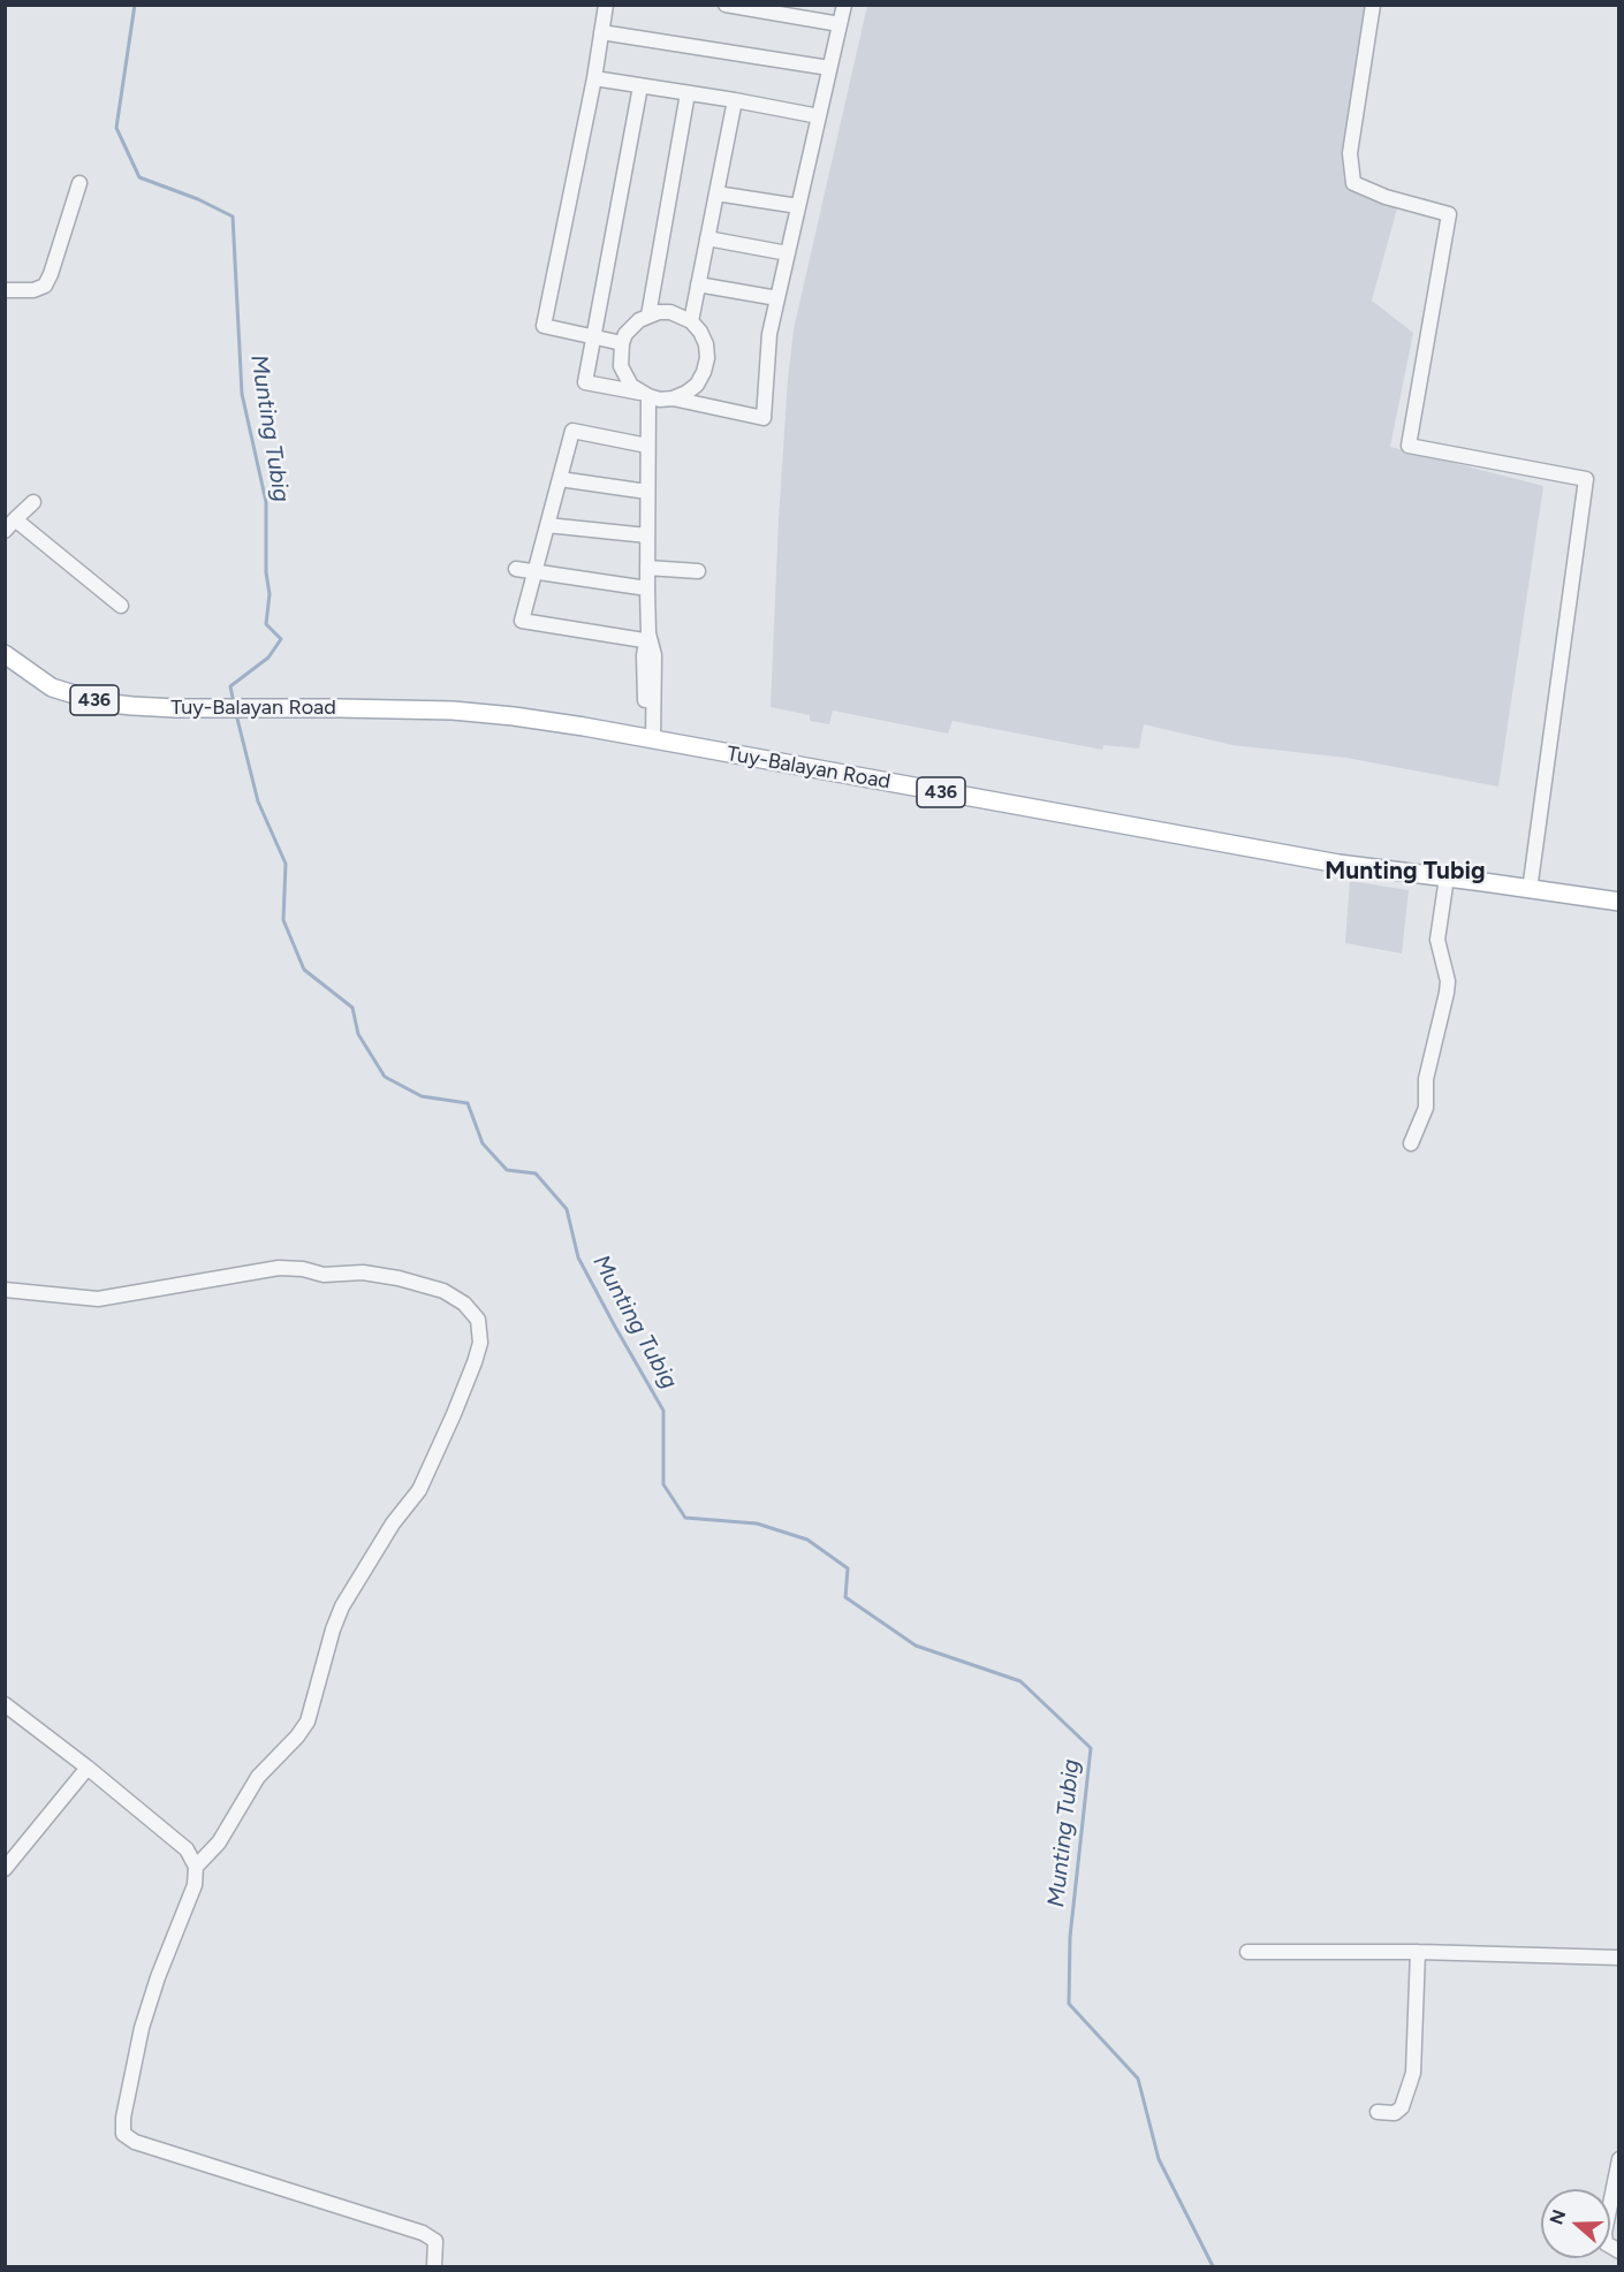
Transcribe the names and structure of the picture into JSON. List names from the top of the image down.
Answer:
{
  "streets": {
    "main road": ["436", "Tuy-Balayan Road"]
  },
  "districts": ["Munting Tubig"],
  "water": ["Munting Tubig"],
  "north": "left"
}
